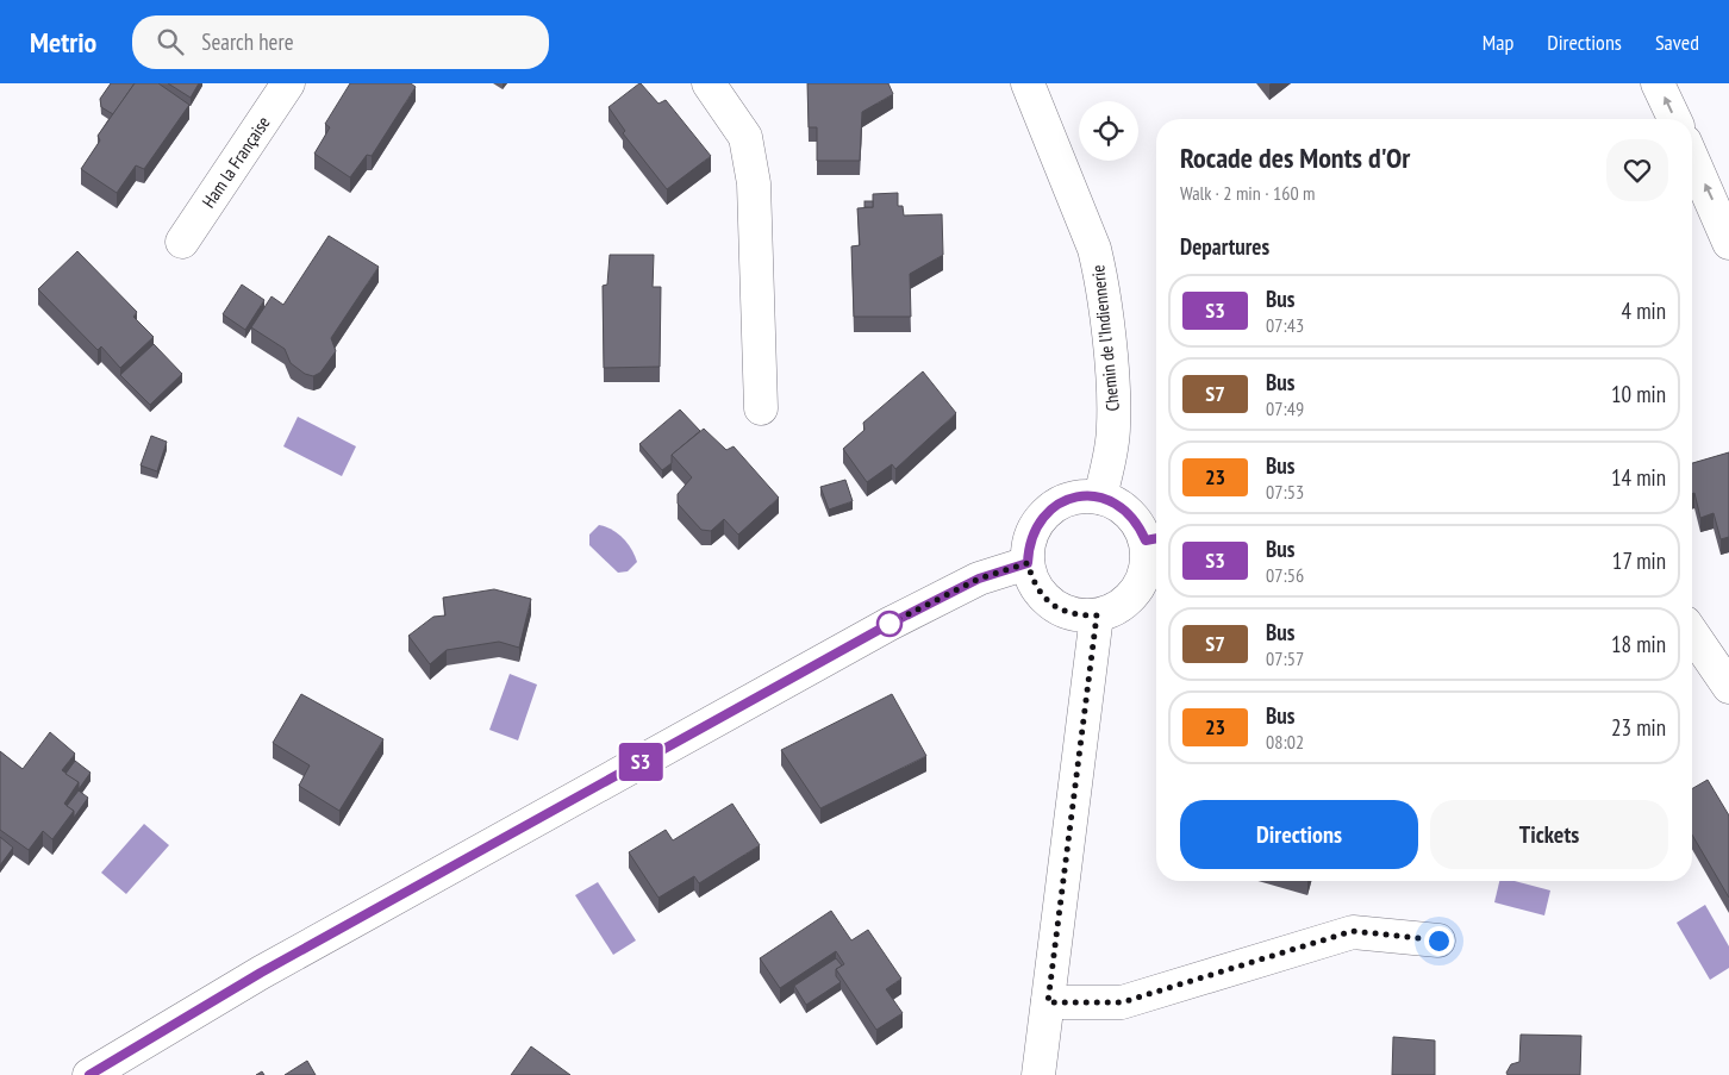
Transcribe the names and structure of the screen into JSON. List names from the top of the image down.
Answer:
{
  "streets": {
    "street": ["Ham la Française", "Chemin de l'Indiennerie"]
  },
  "lines": ["bus line S3"],
  "page": {
    "header": "Metrio",
    "search": "Search here",
    "nav": ["Map", "Directions", "Saved"],
    "on_map": "S3",
    "heading": [
      ["Rocade des Monts d'Or", "Walk · 2 min · 160 m"],
      "Departures"
    ],
    "list": [
      {
        "mark": "S3",
        "name": "Bus",
        "note": "07:43",
        "value": "4 min"
      },
      {
        "mark": "S7",
        "name": "Bus",
        "note": "07:49",
        "value": "10 min"
      },
      {
        "mark": "23",
        "name": "Bus",
        "note": "07:53",
        "value": "14 min"
      },
      {
        "mark": "S3",
        "name": "Bus",
        "note": "07:56",
        "value": "17 min"
      },
      {
        "mark": "S7",
        "name": "Bus",
        "note": "07:57",
        "value": "18 min"
      },
      {
        "mark": "23",
        "name": "Bus",
        "note": "08:02",
        "value": "23 min"
      }
    ],
    "buttons": ["Directions", "Tickets"]
  }
}
